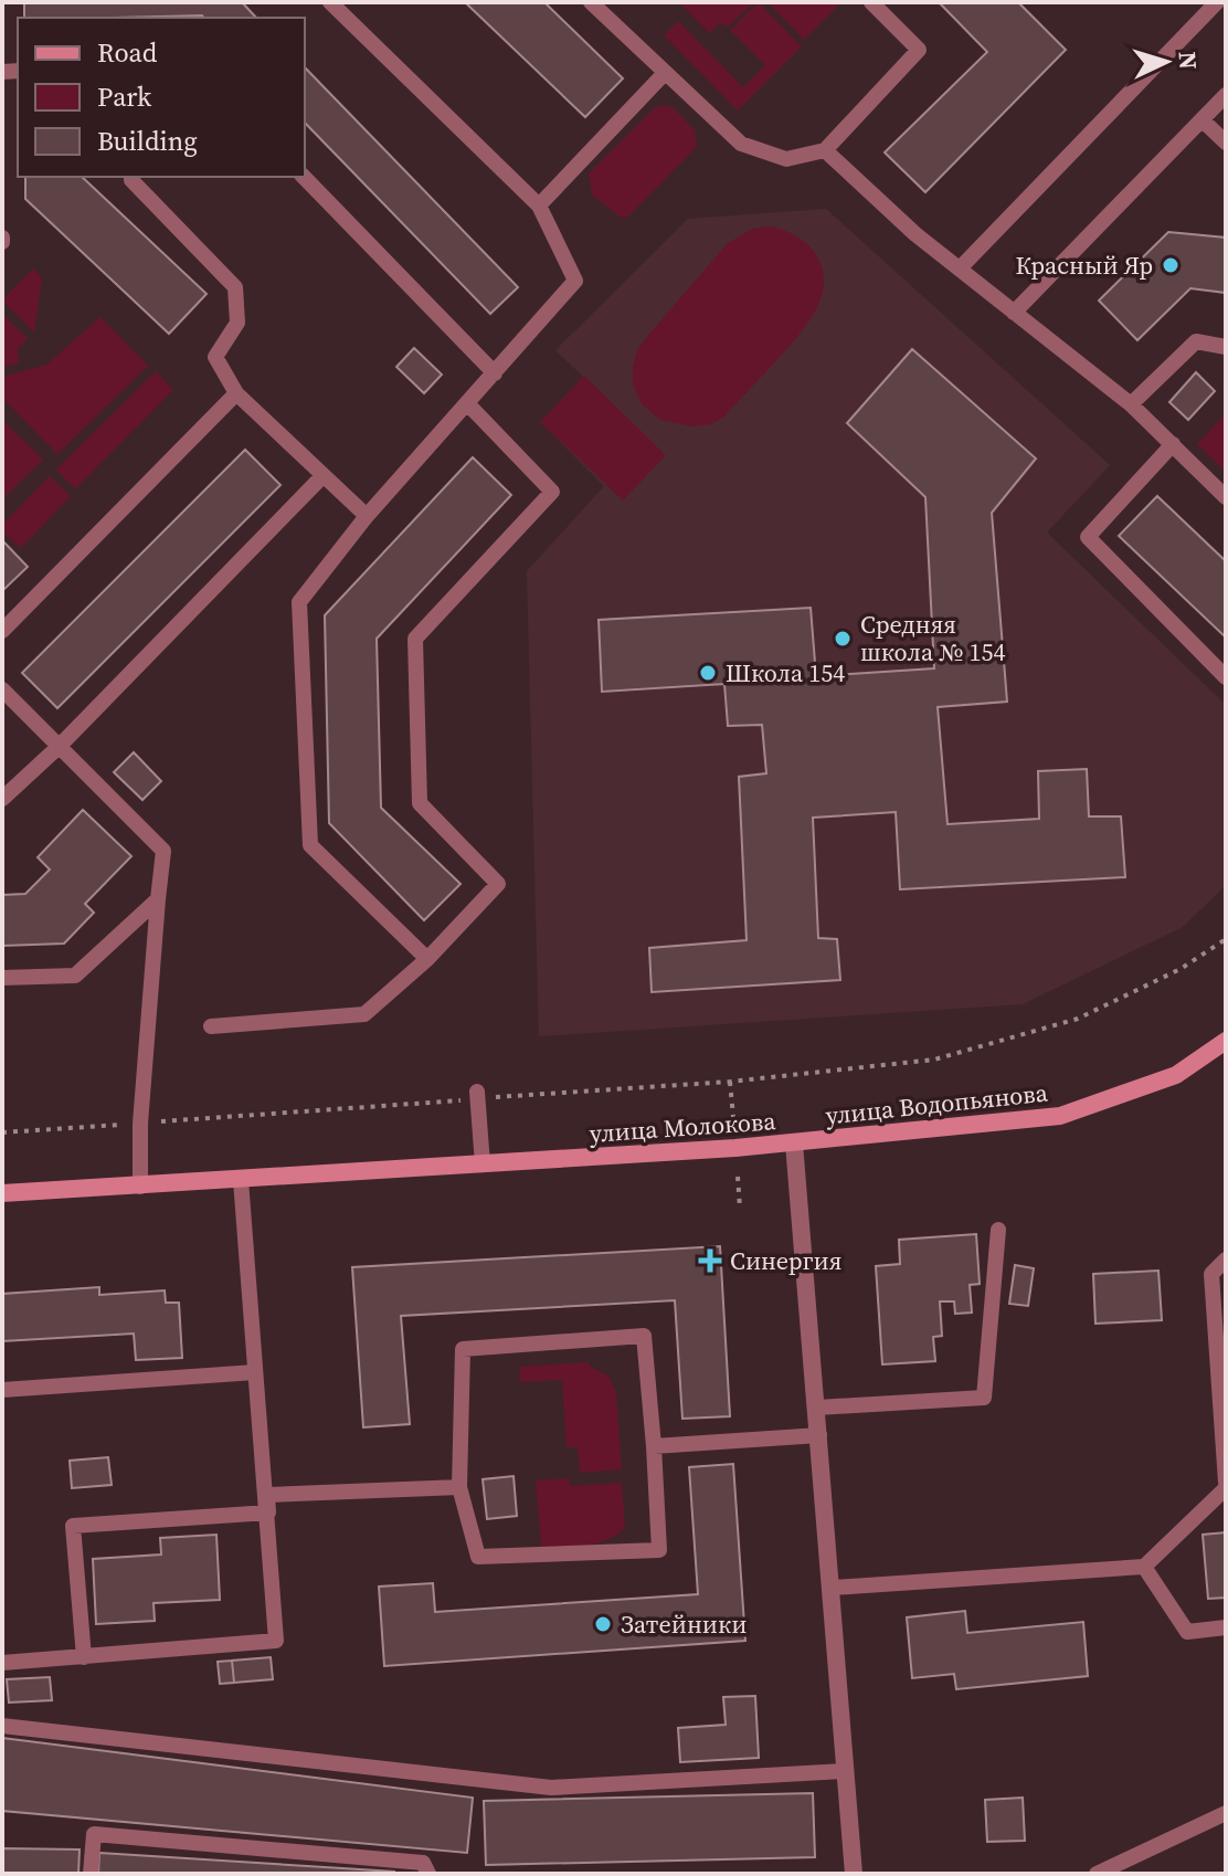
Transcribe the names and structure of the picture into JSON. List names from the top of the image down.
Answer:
{
  "streets": {
    "street": ["улица Водопьянова", "улица Молокова"]
  },
  "crossings": [
    ["улица Водопьянова", "улица Молокова"]
  ],
  "places": {
    "other": [
      "Красный Яр",
      "Средняя школа № 154",
      "Школа 154",
      "Затейники"
    ],
    "health": ["Синергия"]
  },
  "legend": ["Road", "Park", "Building"],
  "north": "right"
}
